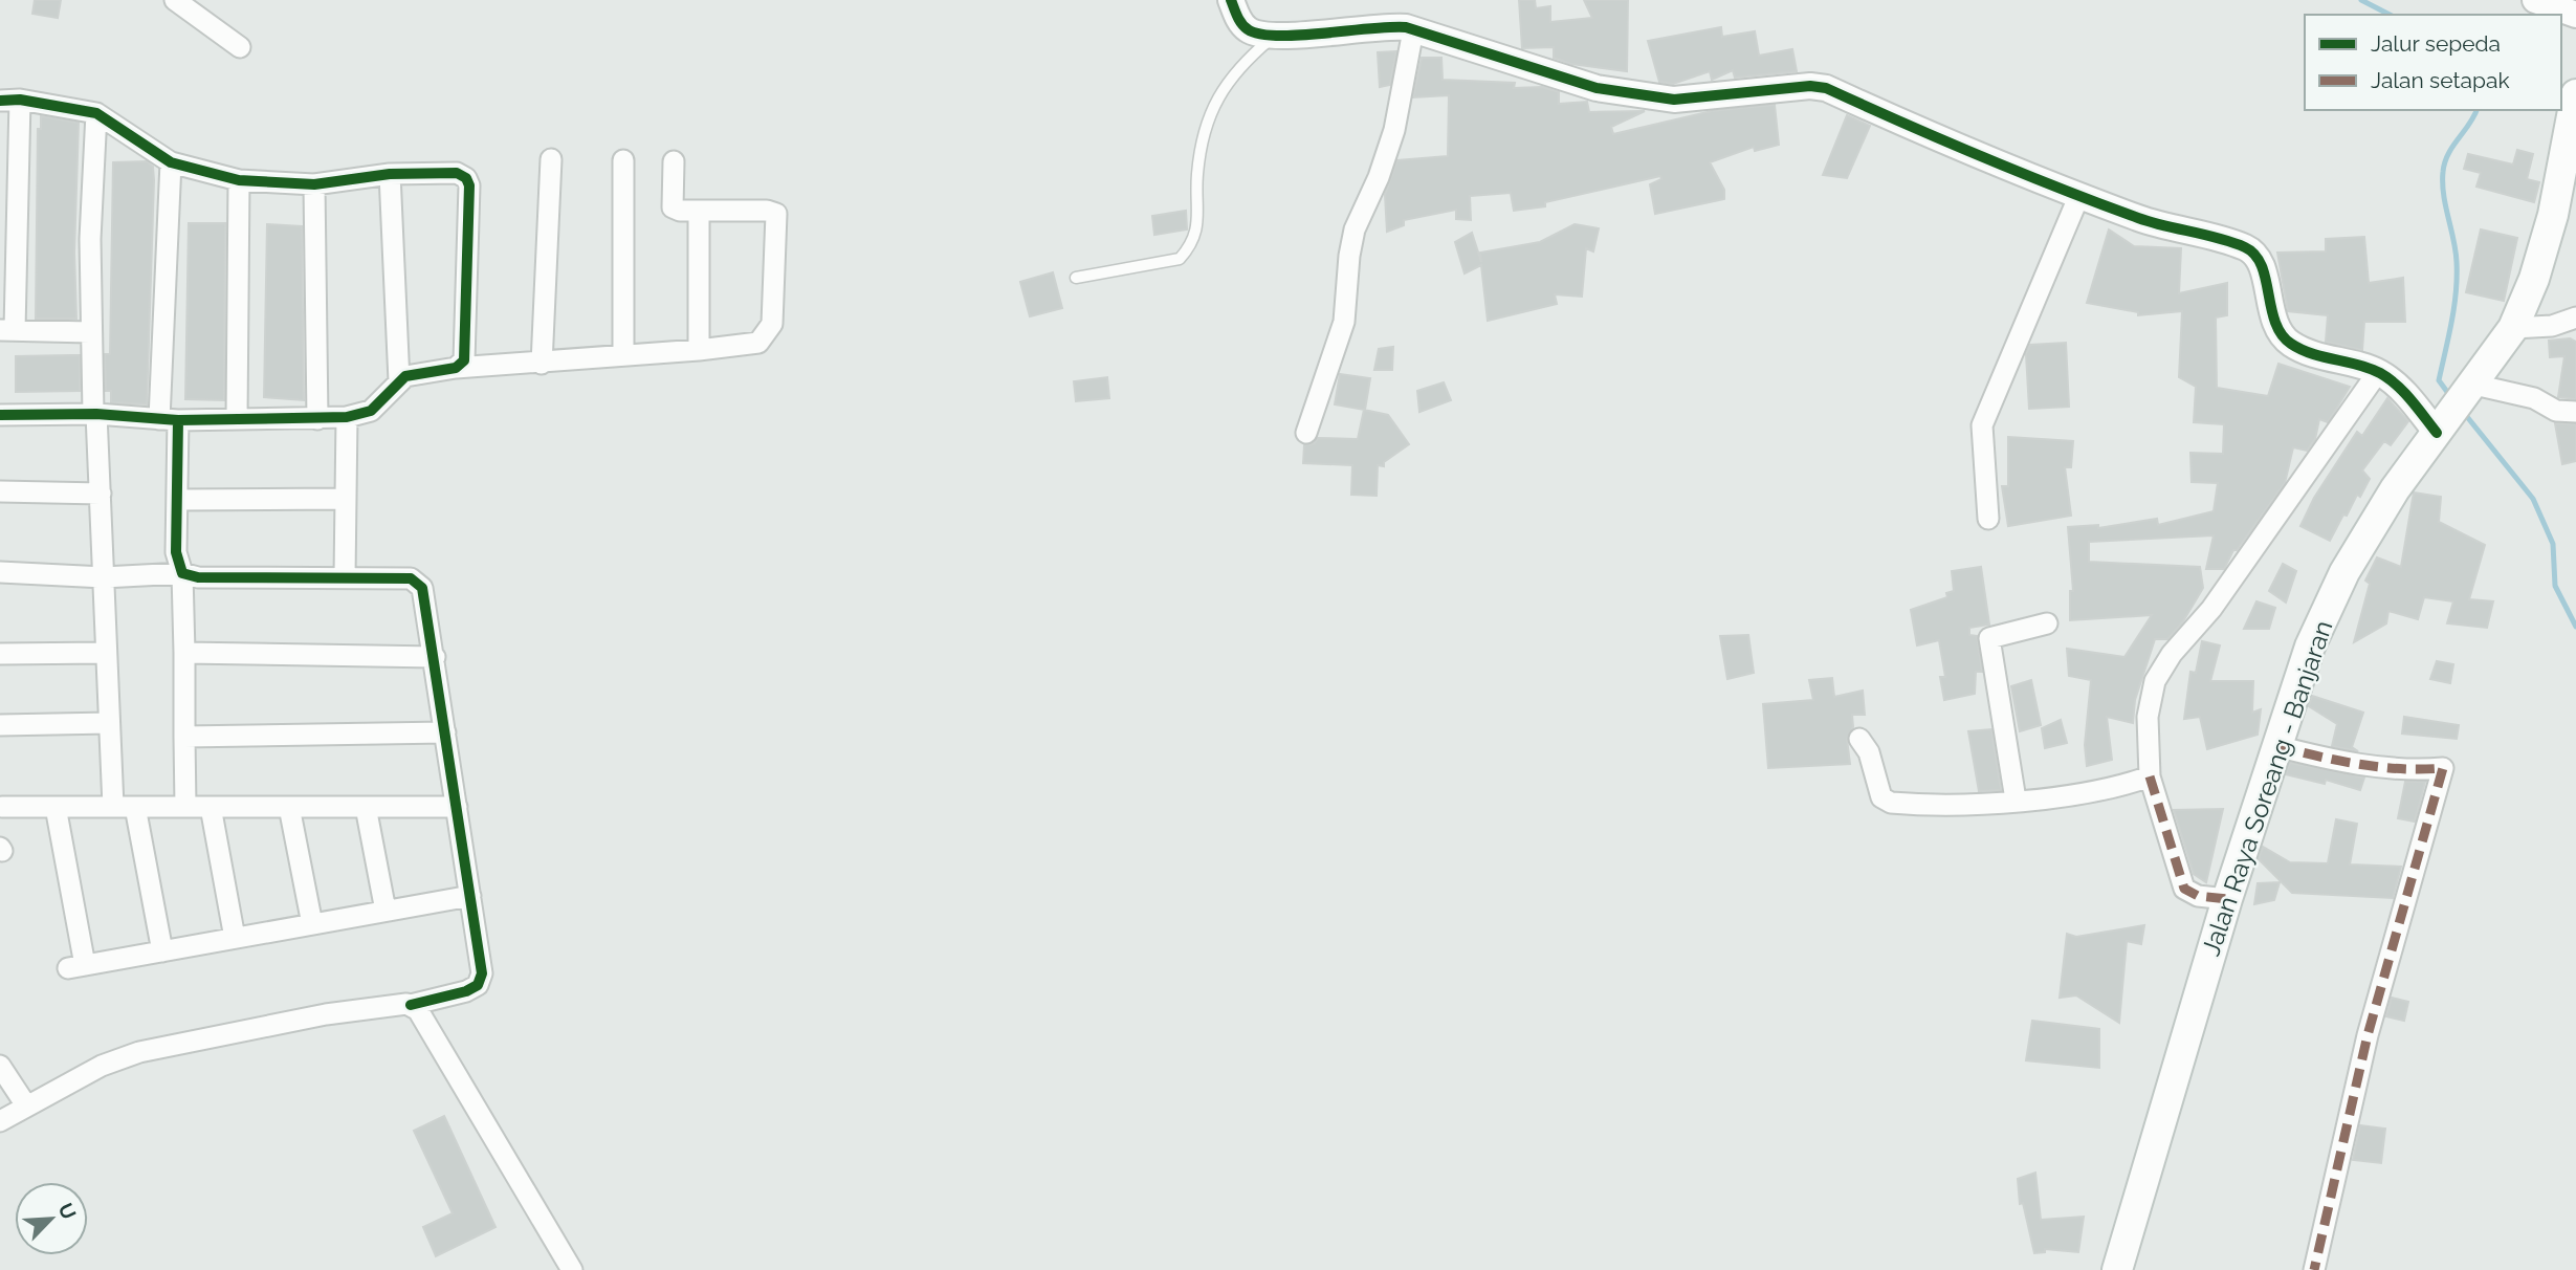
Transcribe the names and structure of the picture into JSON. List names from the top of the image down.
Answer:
{
  "streets": {
    "main road": ["Jalan Raya Soreang - Banjaran"]
  },
  "legend": ["Jalur sepeda", "Jalan setapak"],
  "north": "top right"
}
